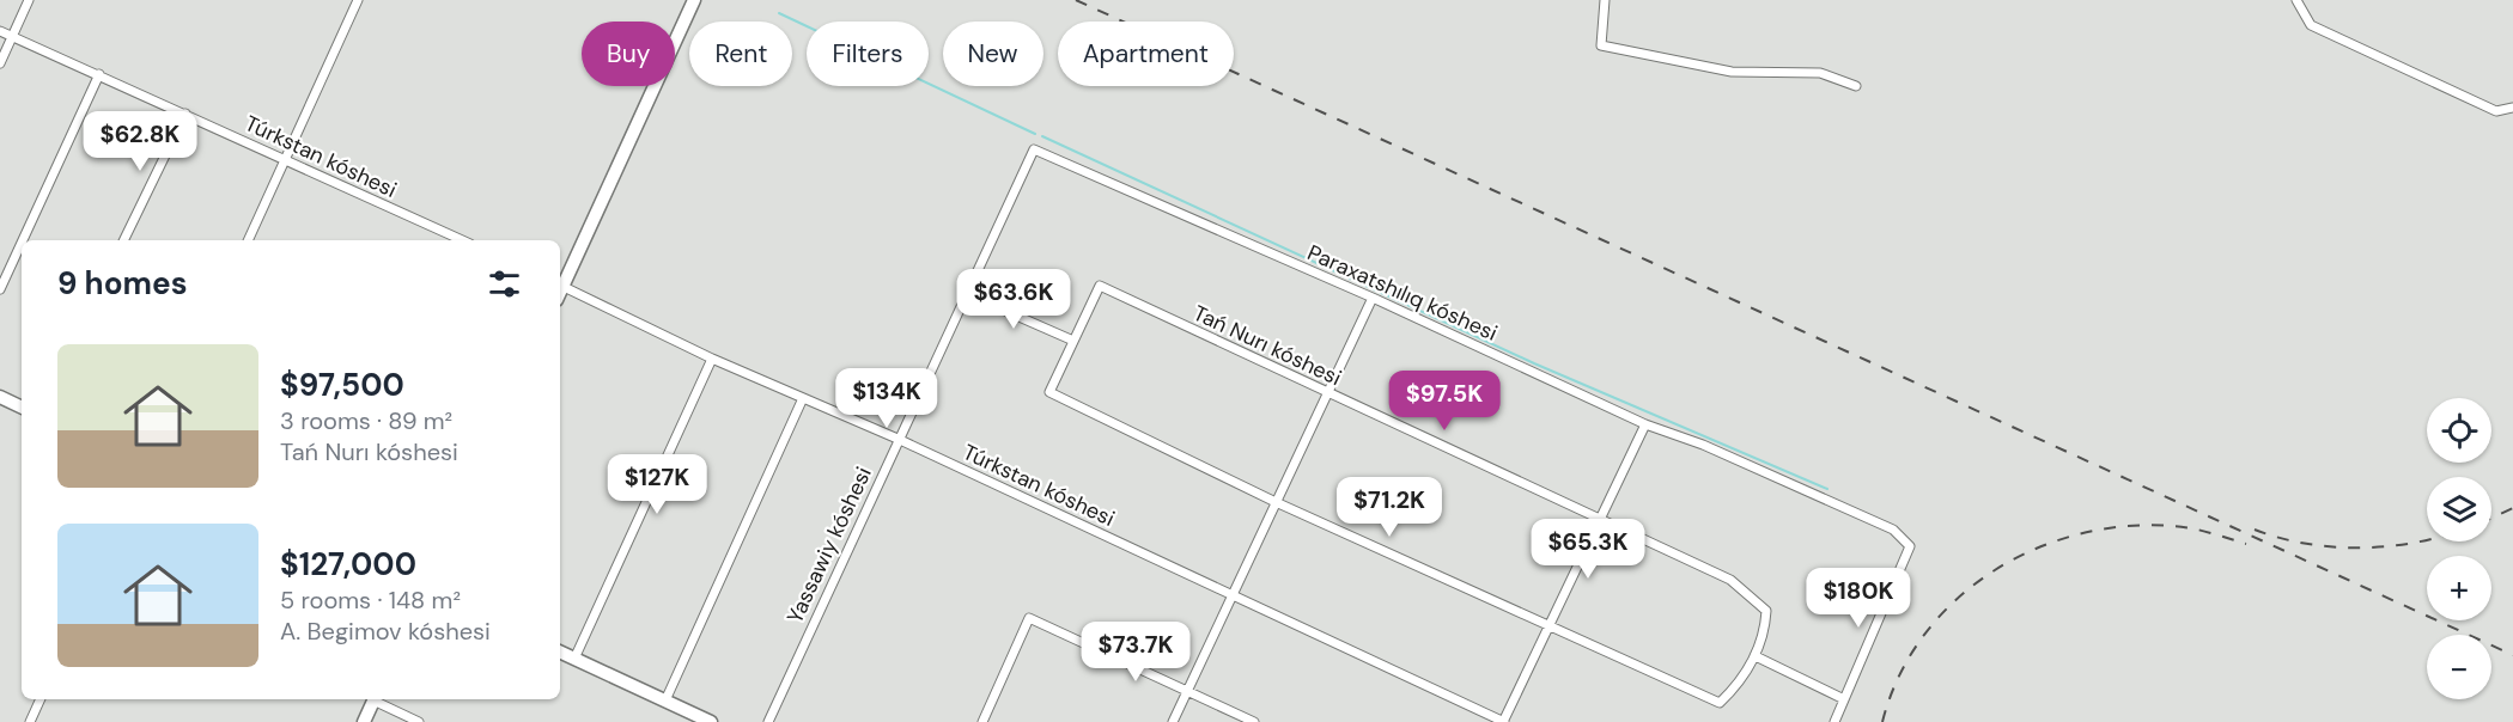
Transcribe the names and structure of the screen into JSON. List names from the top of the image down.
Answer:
{
  "streets": {
    "street": [
      "Túrkstan kóshesi",
      "Paraxatshılıq kóshesi",
      "Tań Nurı kóshesi",
      "Yassawiy kóshesi"
    ]
  },
  "crossings": [
    ["Túrkstan kóshesi", "Yassawiy kóshesi"],
    ["Paraxatshılıq kóshesi", "Yassawiy kóshesi"]
  ],
  "page": {
    "chip": [
      "Buy",
      "Rent",
      "Filters",
      "New",
      "Apartment"
    ],
    "price": [
      "$62.8K",
      "$63.6K",
      "$134K",
      "$97.5K",
      "$127K",
      "$71.2K",
      "$65.3K",
      "$180K",
      "$73.7K"
    ],
    "heading": "9 homes",
    "list": [
      {
        "name": "$97,500",
        "note": "3 rooms · 89 m² · Tań Nurı kóshesi"
      },
      {
        "name": "$127,000",
        "note": "5 rooms · 148 m² · A. Begimov kóshesi"
      }
    ],
    "map_buttons": ["+", "−"]
  }
}
